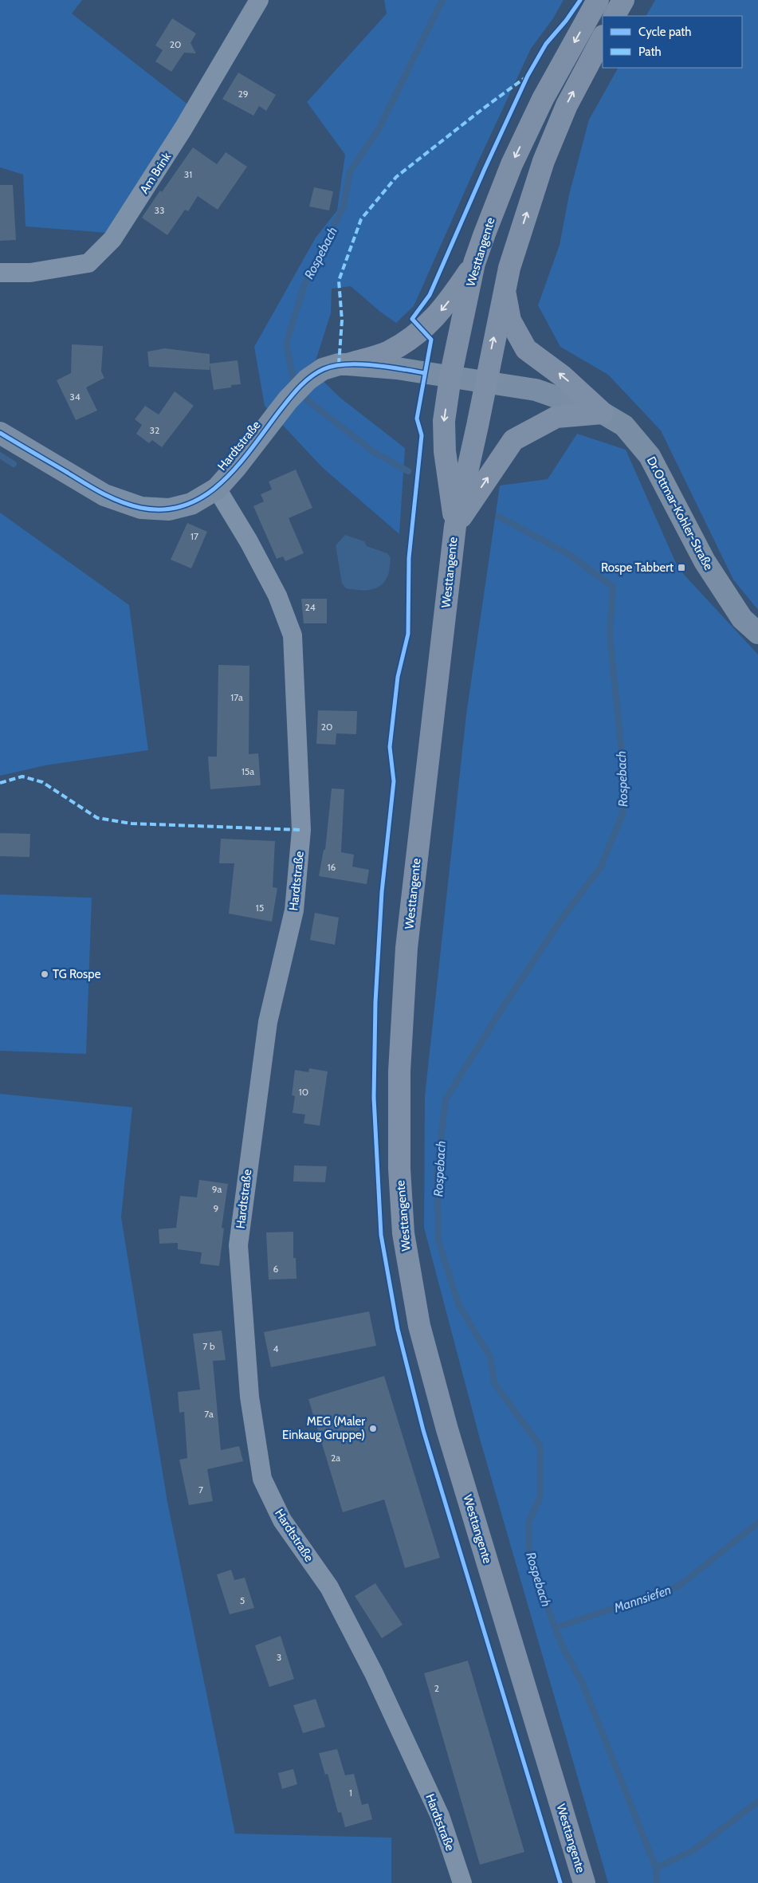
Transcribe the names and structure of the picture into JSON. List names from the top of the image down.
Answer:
{
  "streets": {
    "main road": ["Westtangente"],
    "street": ["Am Brink", "Hardtstraße", "Dr.Ottmar-Kohler-Straße"]
  },
  "crossings": [
    ["Westtangente", "Hardtstraße"],
    ["Westtangente", "Dr.Ottmar-Kohler-Straße"],
    ["Hardtstraße", "Dr.Ottmar-Kohler-Straße"]
  ],
  "water": ["Rospebach", "Mannsiefen"],
  "places": {
    "transit": ["Rospe Tabbert"],
    "other": ["TG Rospe", "MEG (Maler Einkaug Gruppe)"]
  },
  "house_numbers": [
    "20",
    "29",
    "31",
    "33",
    "34",
    "32",
    "17",
    "24",
    "17a",
    "20",
    "15a",
    "16",
    "15",
    "10",
    "9a",
    "9",
    "6",
    "7 b",
    "4",
    "7a",
    "2a",
    "7",
    "5",
    "3",
    "2",
    "1"
  ],
  "legend": ["Cycle path", "Path"]
}
